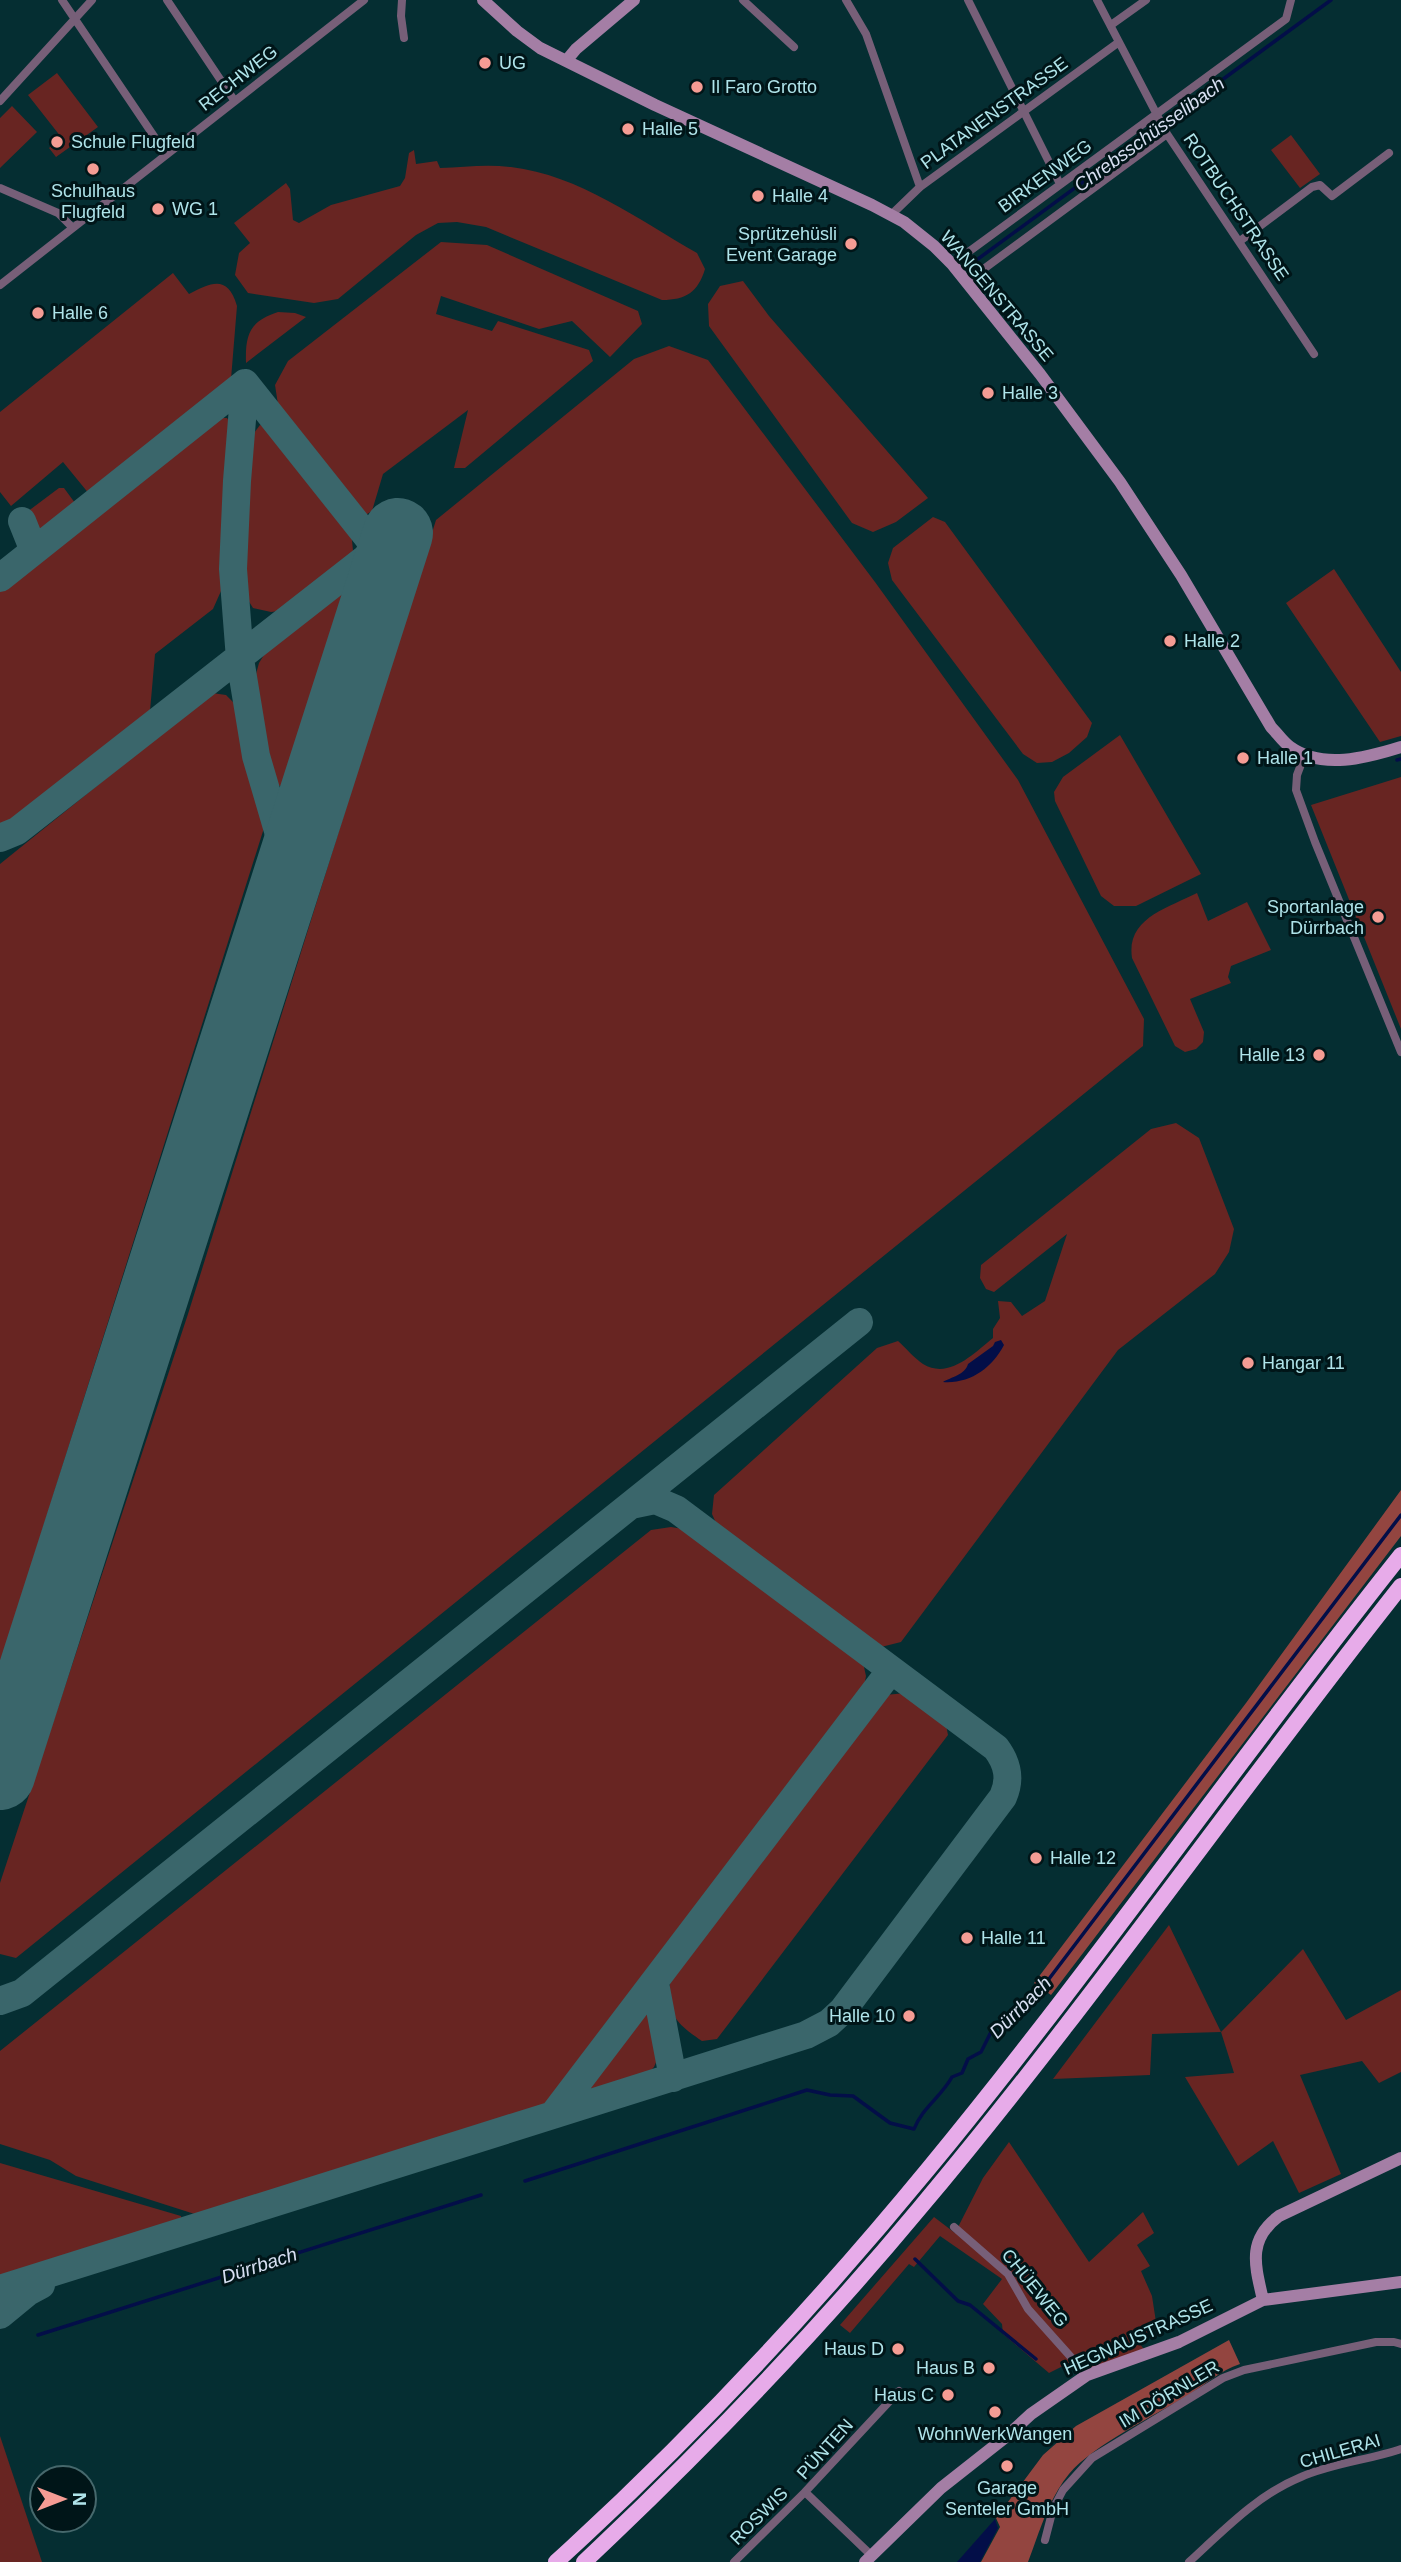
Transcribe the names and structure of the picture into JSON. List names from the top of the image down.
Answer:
{
  "streets": {
    "main road": ["WANGENSTRASSE", "HEGNAUSTRASSE"],
    "street": [
      "RECHWEG",
      "PLATANENSTRASSE",
      "BIRKENWEG",
      "ROTBUCHSTRASSE",
      "CHÜEWEG",
      "IM DÖRNLER",
      "PÜNTEN",
      "CHILERAI",
      "ROSWIS"
    ]
  },
  "crossings": [
    ["PLATANENSTRASSE", "ROTBUCHSTRASSE"],
    ["PLATANENSTRASSE", "WANGENSTRASSE"],
    ["BIRKENWEG", "ROTBUCHSTRASSE"],
    ["BIRKENWEG", "WANGENSTRASSE"],
    ["CHÜEWEG", "HEGNAUSTRASSE"],
    ["HEGNAUSTRASSE", "PÜNTEN"],
    ["PÜNTEN", "ROSWIS"]
  ],
  "water": ["Chrebsschüsselibach", "Dürrbach"],
  "places": [
    "UG",
    "Il Faro Grotto",
    "Halle 5",
    "Schule Flugfeld",
    "Schulhaus Flugfeld",
    "Halle 4",
    "WG 1",
    "Sprützehüsli Event Garage",
    "Halle 6",
    "Halle 3",
    "Halle 2",
    "Halle 1",
    "Sportanlage Dürrbach",
    "Halle 13",
    "Hangar 11",
    "Halle 12",
    "Halle 11",
    "Halle 10",
    "Haus D",
    "Haus B",
    "Haus C",
    "WohnWerkWangen",
    "Garage Senteler GmbH"
  ],
  "north": "right"
}
